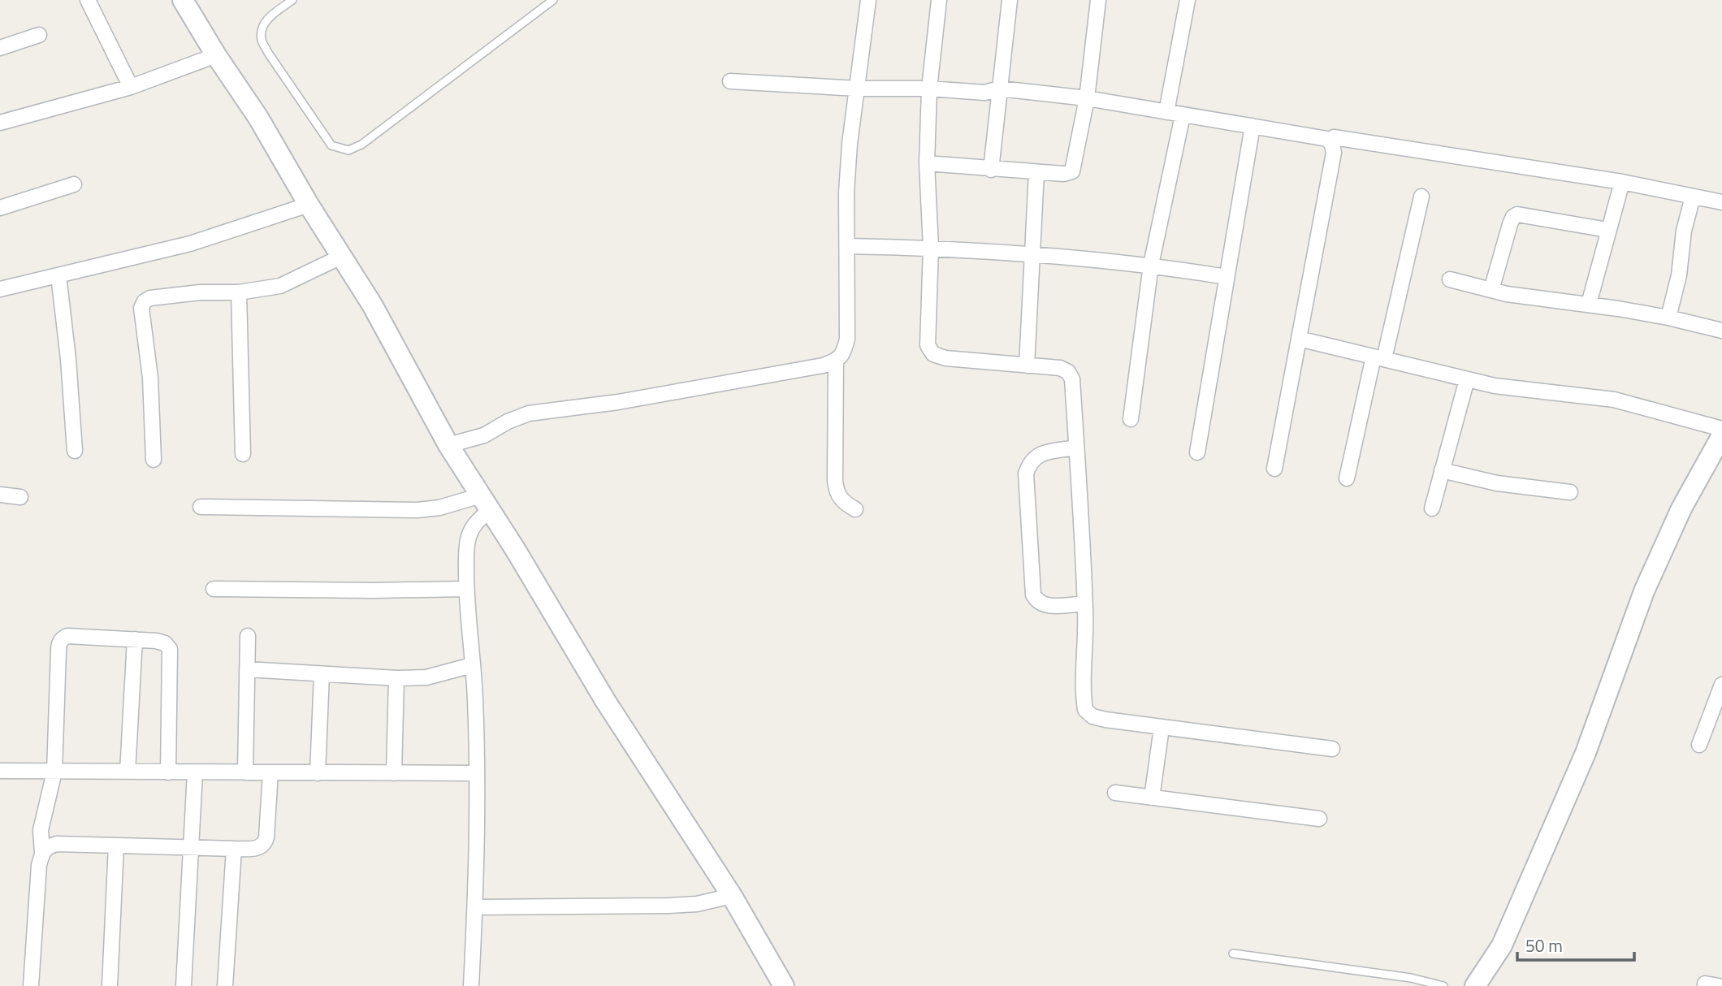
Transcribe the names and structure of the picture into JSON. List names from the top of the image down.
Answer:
{
  "scale_bar": "50 m"
}
